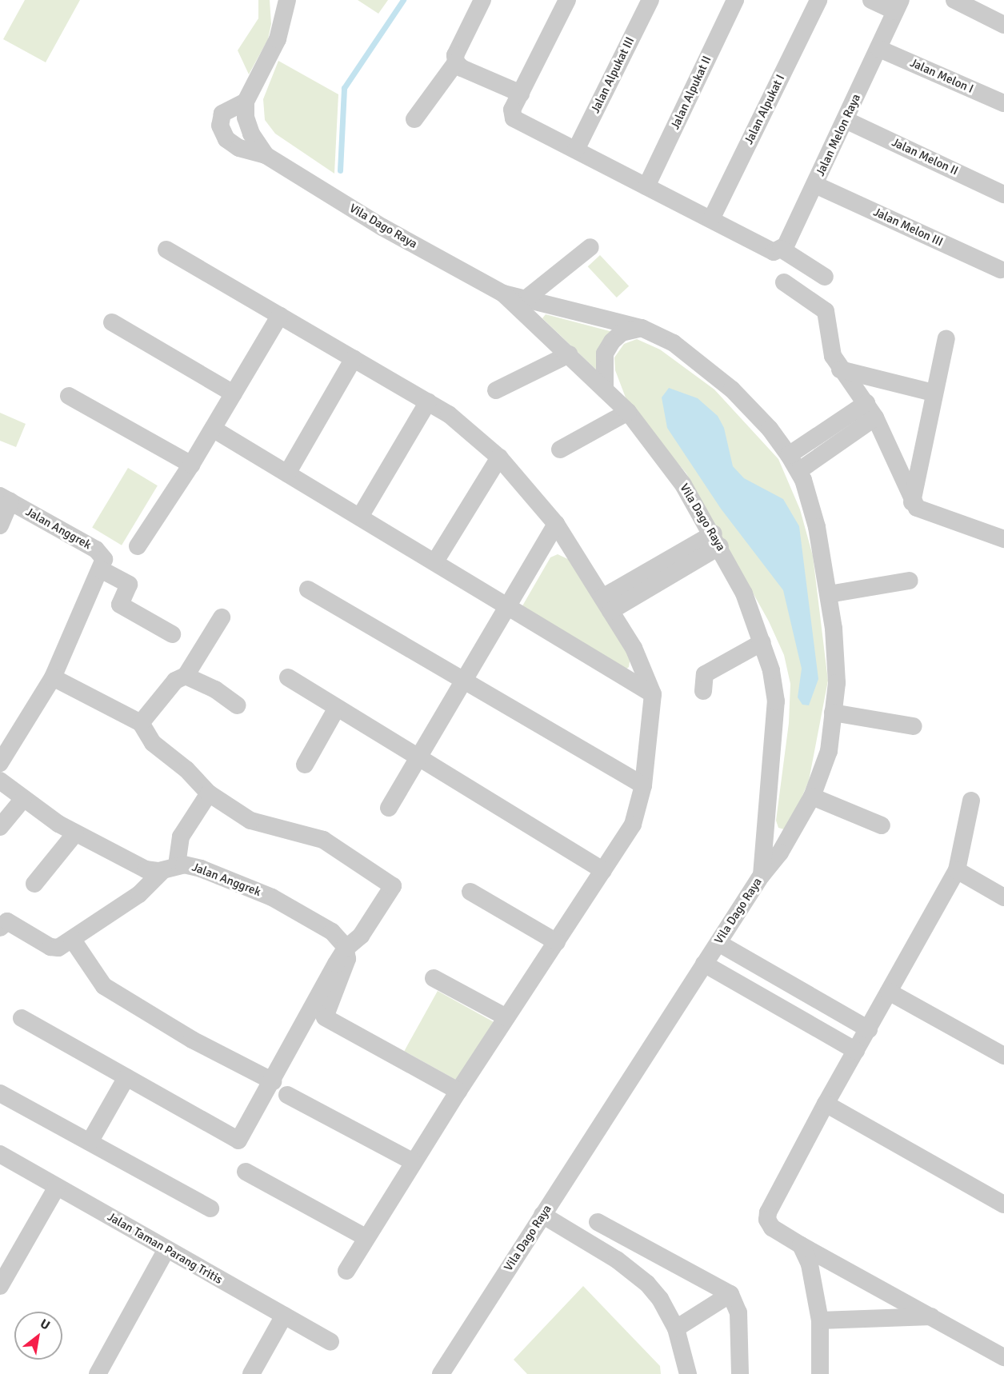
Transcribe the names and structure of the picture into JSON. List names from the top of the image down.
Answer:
{
  "streets": {
    "street": [
      "Jalan Alpukat III",
      "Jalan Melon I",
      "Jalan Alpukat II",
      "Jalan Alpukat I",
      "Jalan Melon Raya",
      "Jalan Melon II",
      "Vila Dago Raya",
      "Jalan Melon III",
      "Jalan Anggrek",
      "Jalan Taman Parang Tritis"
    ]
  },
  "crossings": [
    ["Jalan Melon I", "Jalan Melon Raya"],
    ["Jalan Melon Raya", "Jalan Melon II"],
    ["Jalan Melon Raya", "Jalan Melon III"]
  ],
  "north": "top right"
}
